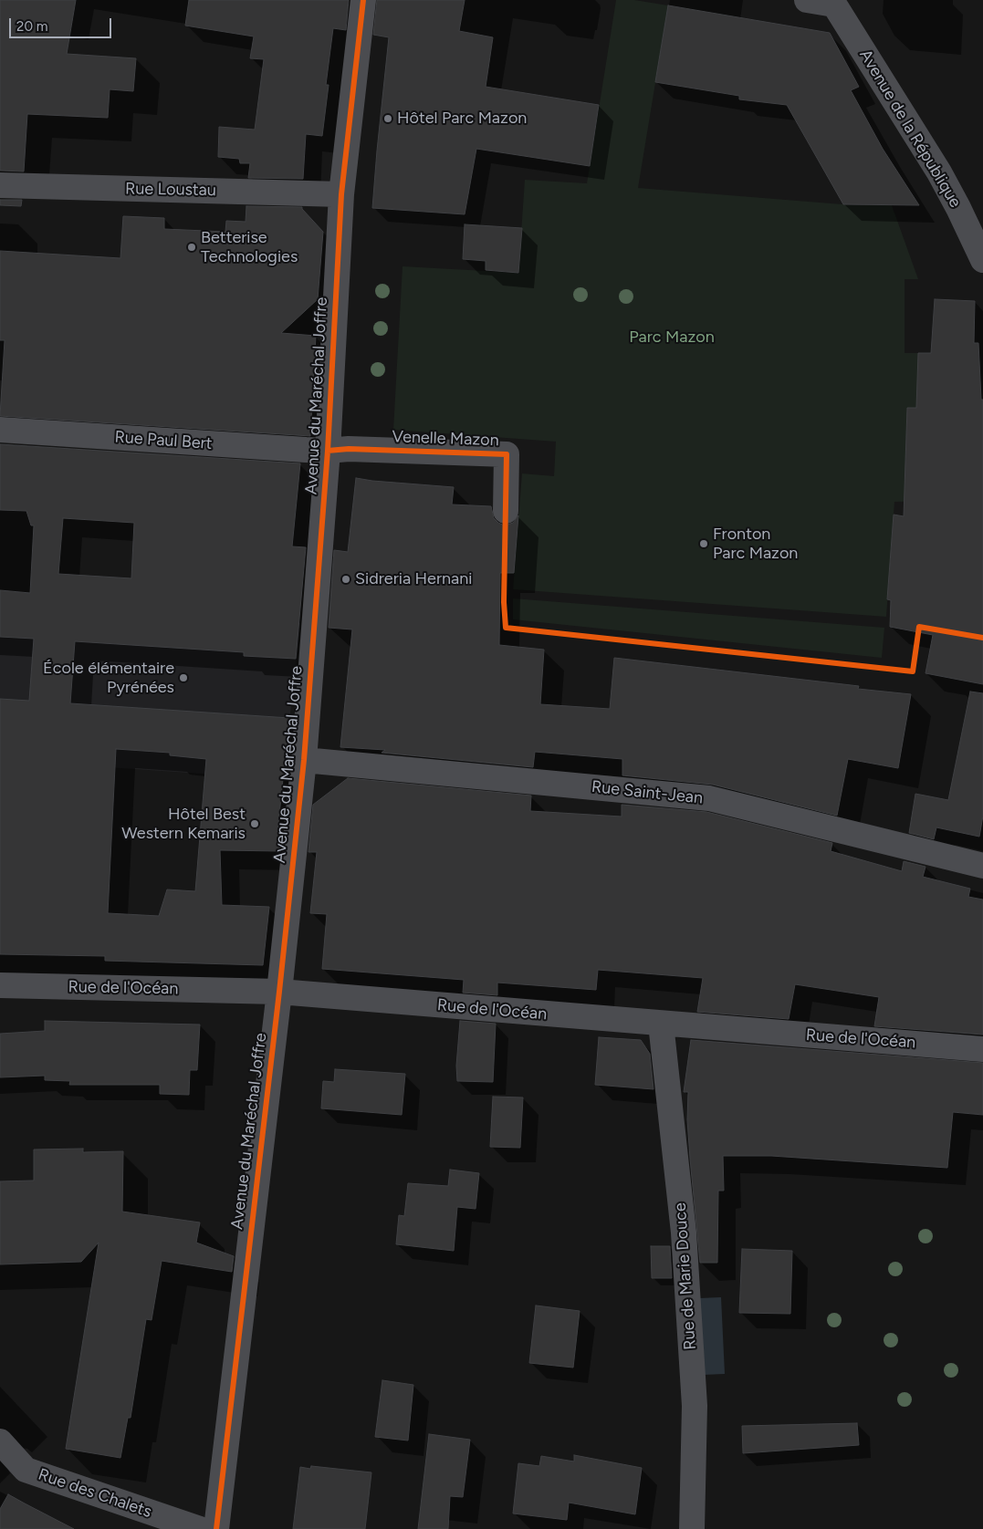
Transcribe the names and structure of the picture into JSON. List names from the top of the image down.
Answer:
{
  "streets": {
    "street": [
      "Avenue de la République",
      "Rue Loustau",
      "Avenue du Maréchal Joffre",
      "Venelle Mazon",
      "Rue Paul Bert",
      "Rue Saint-Jean",
      "Rue de l'Océan",
      "Rue de Marie Douce",
      "Rue des Chalets"
    ]
  },
  "crossings": [
    ["Rue Loustau", "Avenue du Maréchal Joffre"],
    ["Avenue du Maréchal Joffre", "Venelle Mazon"],
    ["Avenue du Maréchal Joffre", "Rue Paul Bert"],
    ["Avenue du Maréchal Joffre", "Rue Saint-Jean"],
    ["Avenue du Maréchal Joffre", "Rue de l'Océan"],
    ["Venelle Mazon", "Rue Paul Bert"],
    ["Rue de l'Océan", "Rue de Marie Douce"]
  ],
  "parks": ["Parc Mazon"],
  "places": [
    "Hôtel Parc Mazon",
    "Betterise Technologies",
    "Fronton Parc Mazon",
    "Sidreria Hernani",
    "École élémentaire Pyrénées",
    "Hôtel Best Western Kemaris"
  ],
  "scale_bar": "20 m"
}
